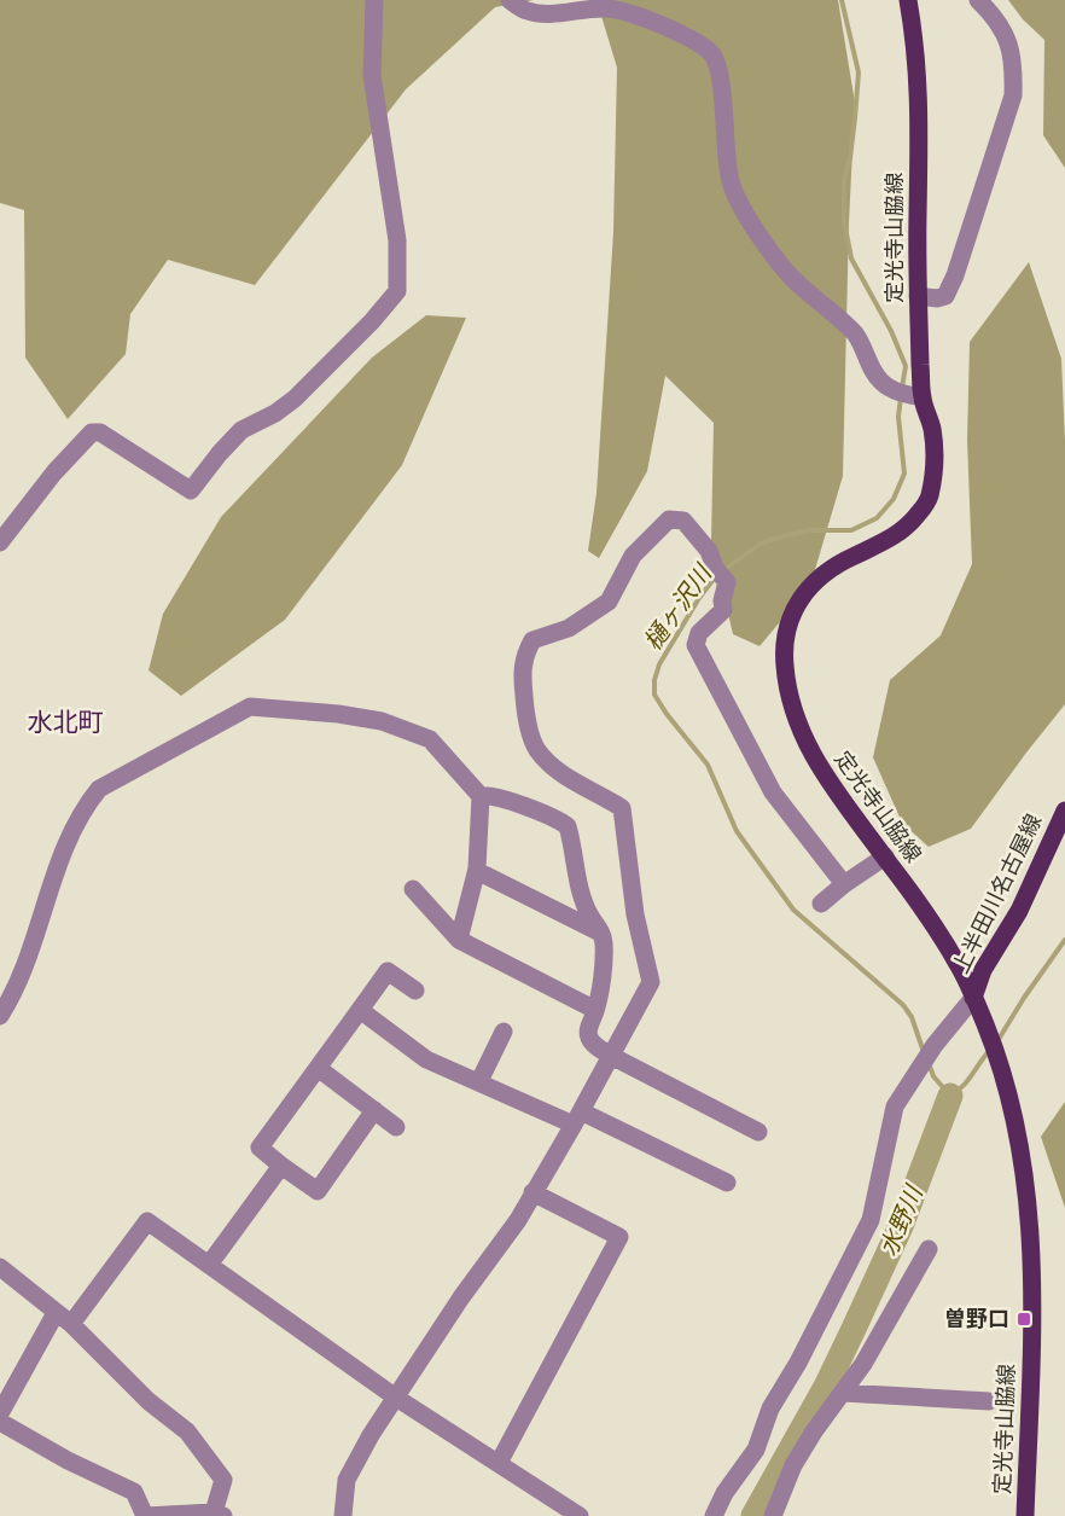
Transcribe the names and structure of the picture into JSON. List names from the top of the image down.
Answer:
{
  "streets": {
    "main road": ["定光寺山脇線", "上半田川名古屋線"]
  },
  "crossings": [
    ["定光寺山脇線", "上半田川名古屋線"]
  ],
  "districts": ["水北町"],
  "water": ["樋ヶ沢川", "水野川"],
  "places": {
    "transit": ["曽野口"]
  }
}
